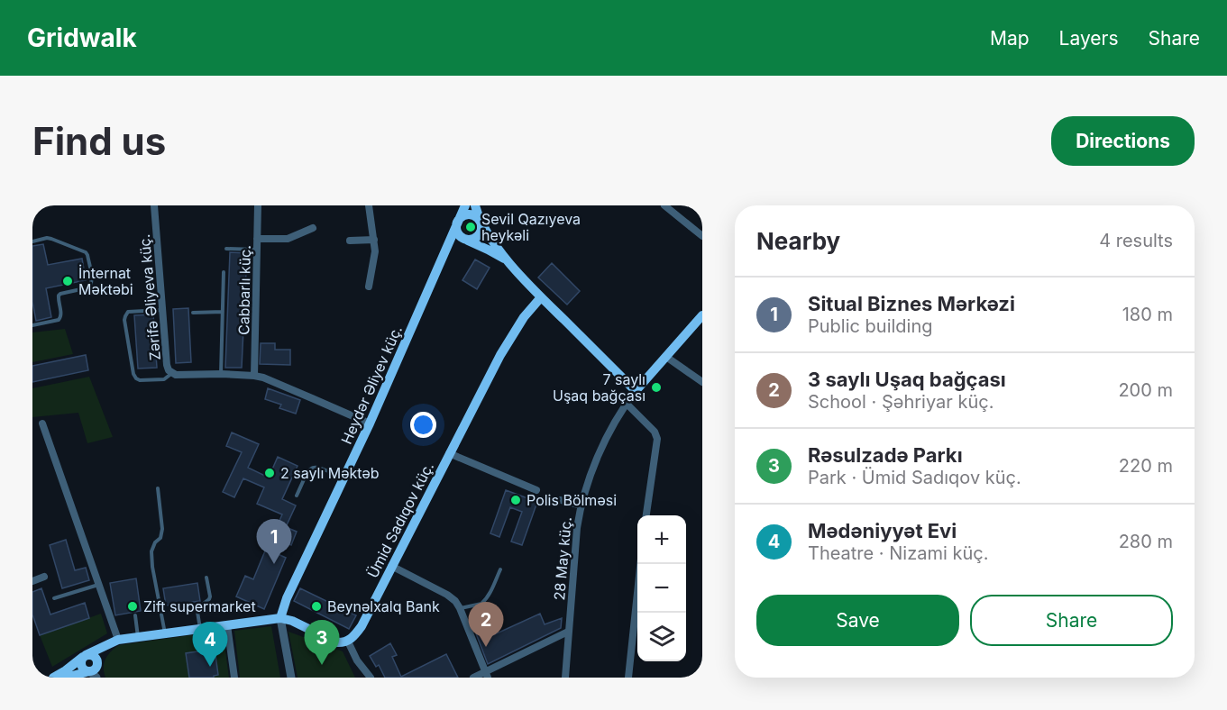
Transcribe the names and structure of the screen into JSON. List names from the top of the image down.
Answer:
{
  "streets": {
    "main road": ["Heydər Əliyev küç.", "Ümid Sadıqov küç."],
    "street": ["Cabbarlı küç.", "Zərifə Əliyeva küç.", "28 May küç."]
  },
  "crossings": [
    ["Cabbarlı küç.", "Zərifə Əliyeva küç."],
    ["Zərifə Əliyeva küç.", "Heydər Əliyev küç."]
  ],
  "places": [
    "Sevil Qazıyeva heykəli",
    "İnternat Məktəbi",
    "7 saylı Uşaq bağçası",
    "2 saylı Məktəb",
    "Polis Bölməsi",
    "Zift supermarket",
    "Beynəlxalq Bank"
  ],
  "page": {
    "header": "Gridwalk",
    "nav": ["Map", "Layers", "Share"],
    "buttons": [
      "Directions",
      ["Save", "Share"]
    ],
    "title": "Find us",
    "heading": ["Nearby", "4 results"],
    "list": [
      {
        "mark": "1",
        "name": "Situal Biznes Mərkəzi",
        "note": "Public building",
        "value": "180 m"
      },
      {
        "mark": "2",
        "name": "3 saylı Uşaq bağçası",
        "note": "School · Şəhriyar küç.",
        "value": "200 m"
      },
      {
        "mark": "3",
        "name": "Rəsulzadə Parkı",
        "note": "Park · Ümid Sadıqov küç.",
        "value": "220 m"
      },
      {
        "mark": "4",
        "name": "Mədəniyyət Evi",
        "note": "Theatre · Nizami küç.",
        "value": "280 m"
      }
    ],
    "map_buttons": ["+", "−"],
    "pins": [
      "1",
      "2",
      "3",
      "4"
    ]
  }
}
